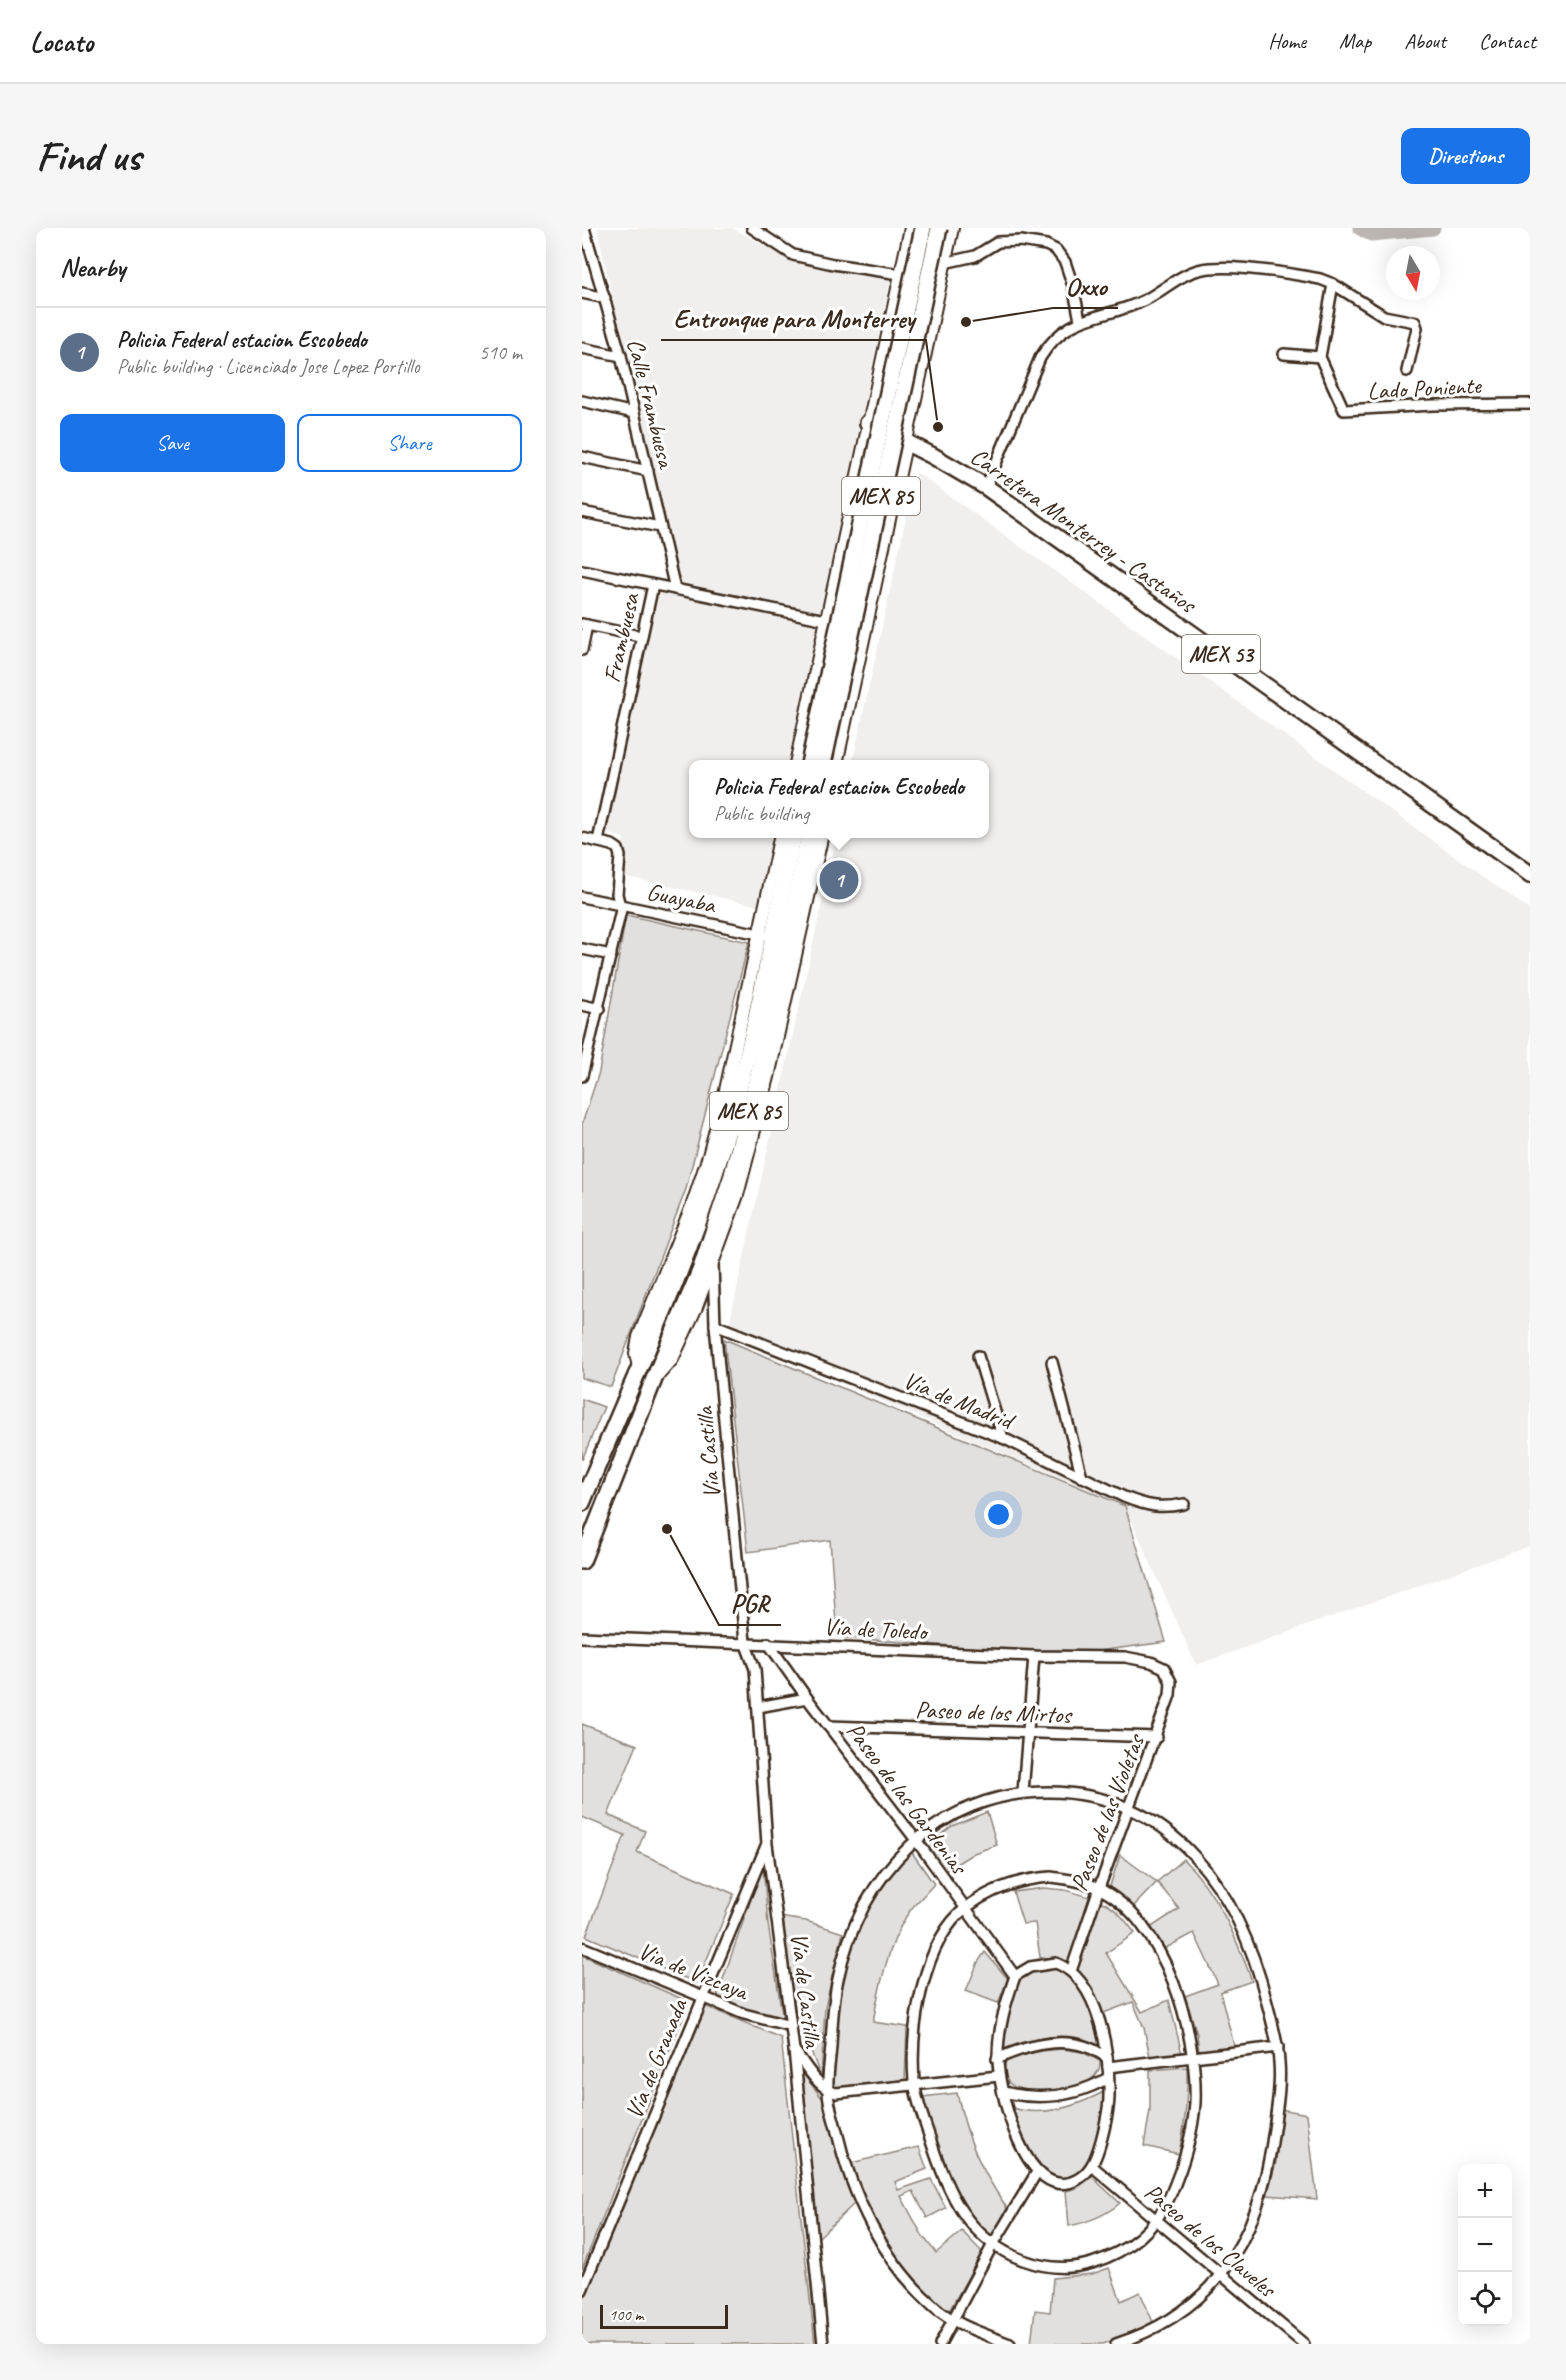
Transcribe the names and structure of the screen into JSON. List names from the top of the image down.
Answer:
{
  "streets": {
    "main road": ["MEX 85", "Carretera Monterrey - Castaños", "MEX 53"],
    "street": [
      "Lado Poniente",
      "Calle Frambuesa",
      "Frambuesa",
      "Guayaba",
      "Vía de Madrid",
      "Via Castilla",
      "Vía de Toledo",
      "Paseo de los Mirtos",
      "Paseo de las Gardenias",
      "Paseo de las Violetas",
      "Via de Vizcaya",
      "Vía de Castilla",
      "Vía de Granada",
      "Paseo de los Claveles"
    ]
  },
  "crossings": [
    ["MEX 85", "Guayaba"],
    ["Vía de Madrid", "Via Castilla"],
    ["Via Castilla", "Vía de Toledo"],
    ["Via Castilla", "Vía de Castilla"],
    ["Vía de Toledo", "Paseo de las Gardenias"],
    ["Vía de Toledo", "Paseo de las Violetas"],
    ["Vía de Toledo", "Vía de Castilla"],
    ["Paseo de los Mirtos", "Paseo de las Gardenias"],
    ["Paseo de los Mirtos", "Paseo de las Violetas"],
    ["Via de Vizcaya", "Vía de Castilla"],
    ["Via de Vizcaya", "Vía de Granada"],
    ["Vía de Castilla", "Vía de Granada"]
  ],
  "places": ["Oxxo", "Entronque para Monterrey", "PGR"],
  "scale_bar": "100 m",
  "north": "bottom",
  "page": {
    "header": "Locato",
    "nav": [
      "Home",
      "Map",
      "About",
      "Contact"
    ],
    "buttons": [
      "Directions",
      ["Save", "Share"]
    ],
    "title": "Find us",
    "heading": "Nearby",
    "list": [
      {
        "mark": "1",
        "name": "Policia Federal estacion Escobedo",
        "note": "Public building · Licenciado Jose Lopez Portillo",
        "value": "510 m"
      }
    ],
    "popup": ["Policia Federal estacion Escobedo", "Public building"],
    "pins": "1",
    "map_buttons": ["+", "−"],
    "scale": "100 m"
  }
}
